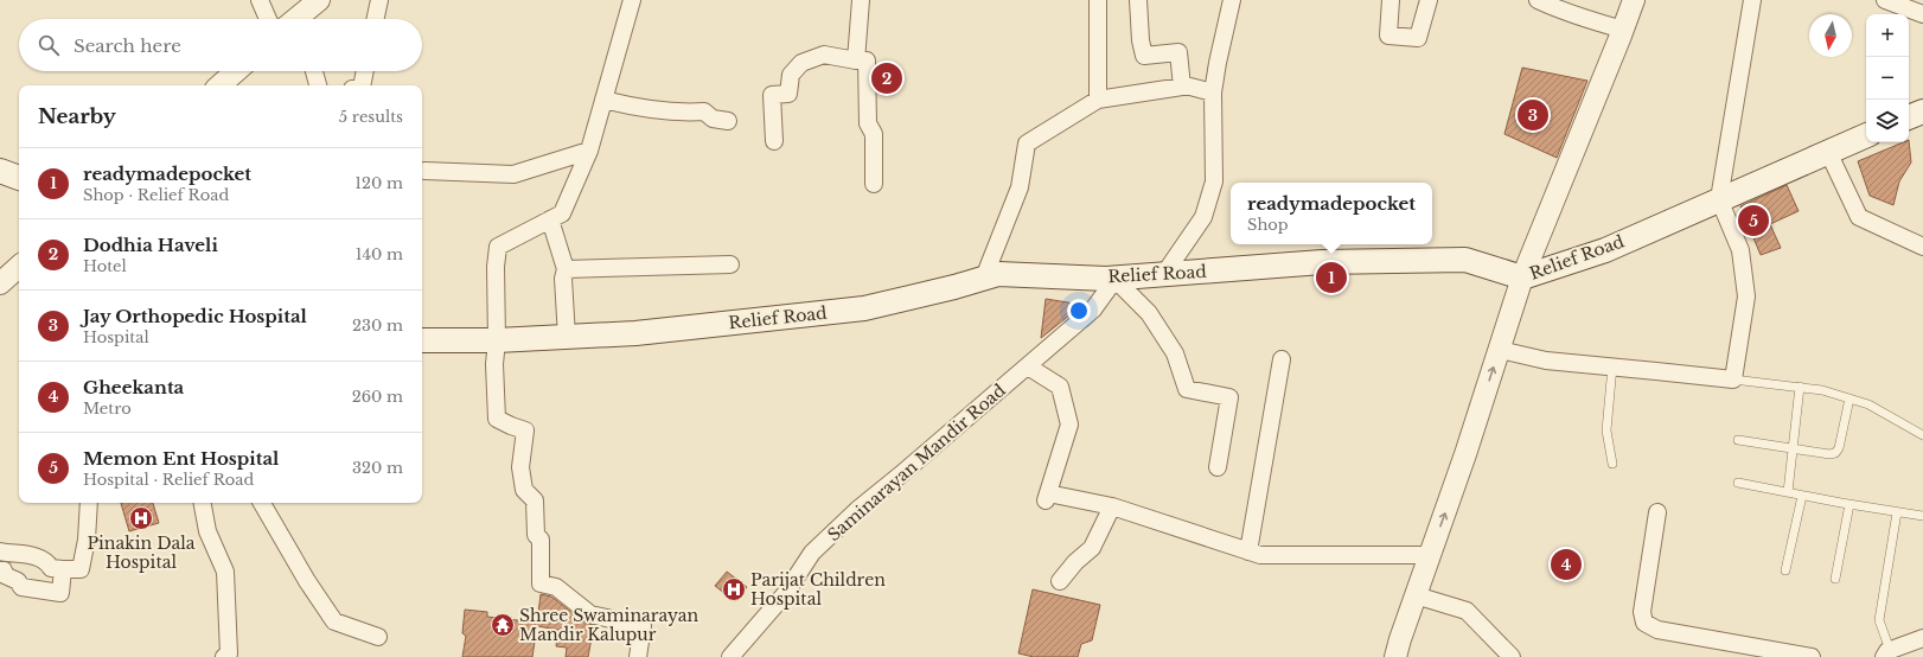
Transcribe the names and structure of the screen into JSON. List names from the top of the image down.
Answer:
{
  "streets": {
    "main road": ["Relief Road"],
    "street": ["Saminarayan Mandir Road"]
  },
  "crossings": [
    ["Relief Road", "Saminarayan Mandir Road"]
  ],
  "places": {
    "hospital": ["Pinakin Dala Hospital", "Parijat Children Hospital"],
    "temple": ["Shree Swaminarayan Mandir Kalupur"]
  },
  "north": "bottom",
  "page": {
    "map_buttons": ["+", "−"],
    "search": "Search here",
    "pins": [
      "2",
      "3",
      "5",
      "1",
      "4"
    ],
    "heading": ["Nearby", "5 results"],
    "list": [
      {
        "mark": "1",
        "name": "readymadepocket",
        "note": "Shop · Relief Road",
        "value": "120 m"
      },
      {
        "mark": "2",
        "name": "Dodhia Haveli",
        "note": "Hotel",
        "value": "140 m"
      },
      {
        "mark": "3",
        "name": "Jay Orthopedic Hospital",
        "note": "Hospital",
        "value": "230 m"
      },
      {
        "mark": "4",
        "name": "Gheekanta",
        "note": "Metro",
        "value": "260 m"
      },
      {
        "mark": "5",
        "name": "Memon Ent Hospital",
        "note": "Hospital · Relief Road",
        "value": "320 m"
      }
    ],
    "popup": ["readymadepocket", "Shop"]
  }
}
